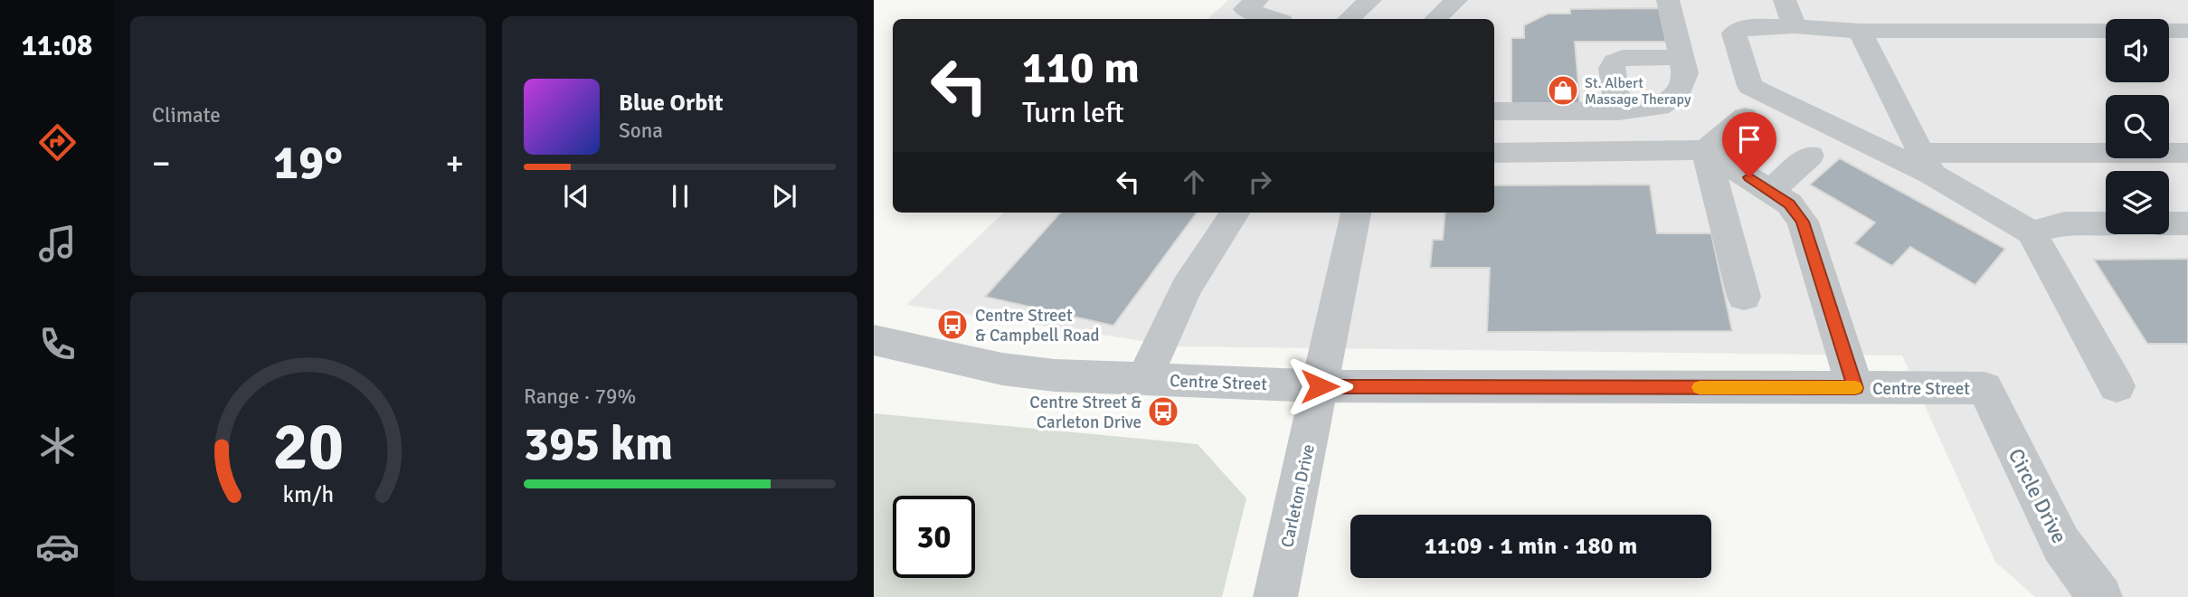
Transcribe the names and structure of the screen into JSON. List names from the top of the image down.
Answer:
{
  "streets": {
    "street": ["Centre Street", "Carleton Drive", "Circle Drive"]
  },
  "crossings": [
    ["Centre Street", "Carleton Drive"],
    ["Centre Street", "Circle Drive"]
  ],
  "places": {
    "shop": ["St. Albert Massage Therapy"],
    "bus stop": ["Centre Street & Campbell Road", "Centre Street & Carleton Drive"]
  },
  "page": {
    "tabs": "11:08",
    "tile": [
      "Climate",
      ["Range · 79%", "395 km"]
    ],
    "turn": ["110 m", "Turn left"],
    "song": ["Blue Orbit", "Sona"],
    "heat": ["−", "19°", "+"],
    "limit": "30",
    "trip": "11:09 · 1 min · 180 m",
    "gauge": ["20", "km/h"]
  }
}
